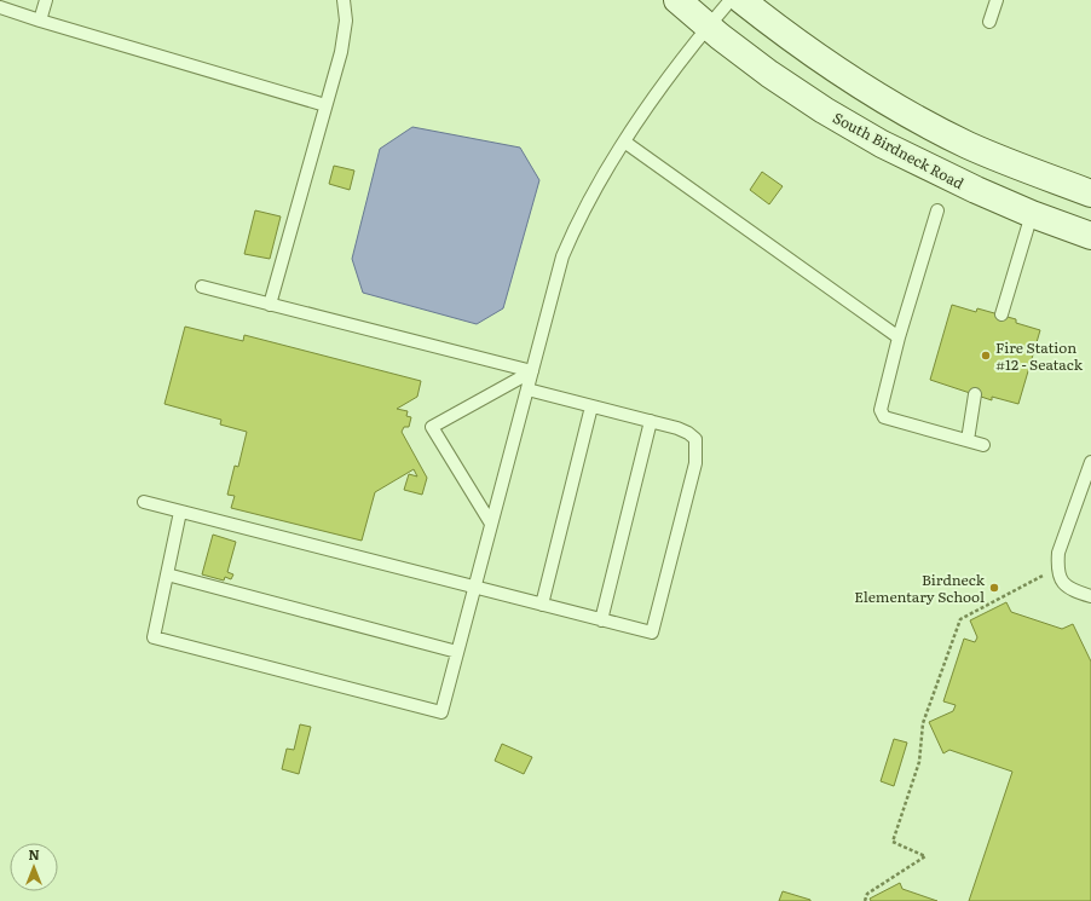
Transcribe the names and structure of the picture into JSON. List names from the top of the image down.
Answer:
{
  "streets": {
    "main road": ["South Birdneck Road"]
  },
  "places": ["Fire Station #12 - Seatack", "Birdneck Elementary School"],
  "north": "top"
}
